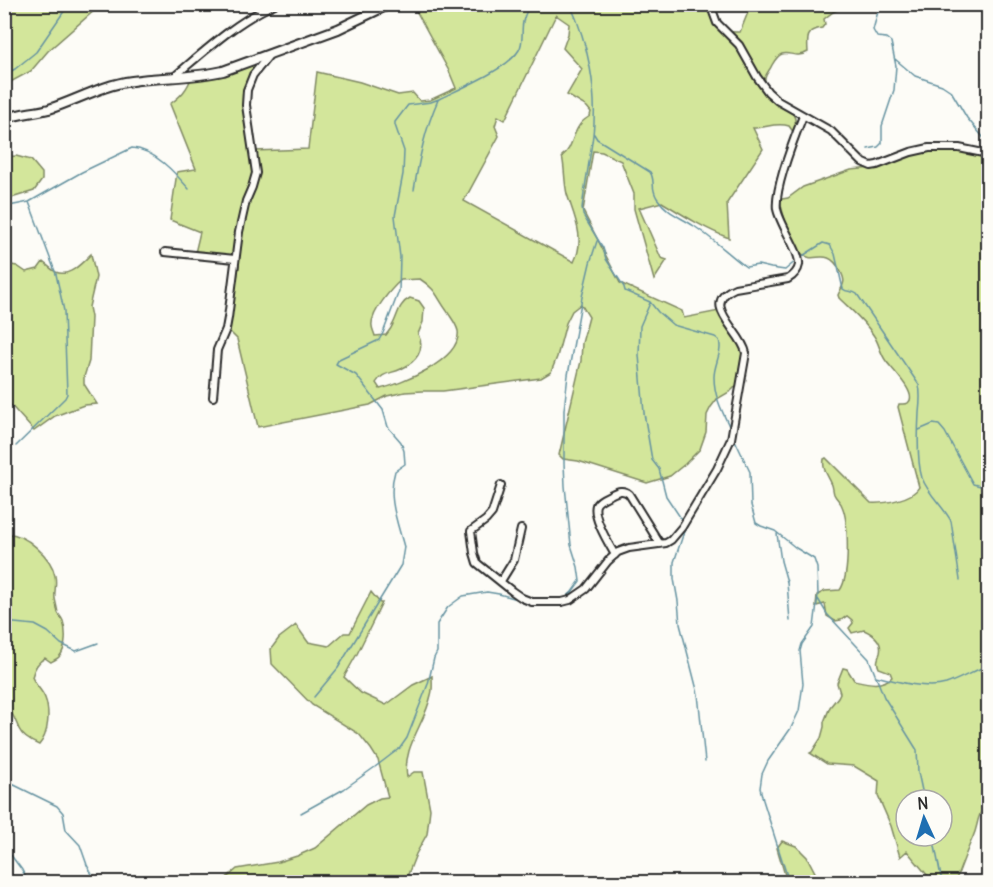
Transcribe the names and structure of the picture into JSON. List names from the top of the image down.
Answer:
{
  "north": "top"
}
